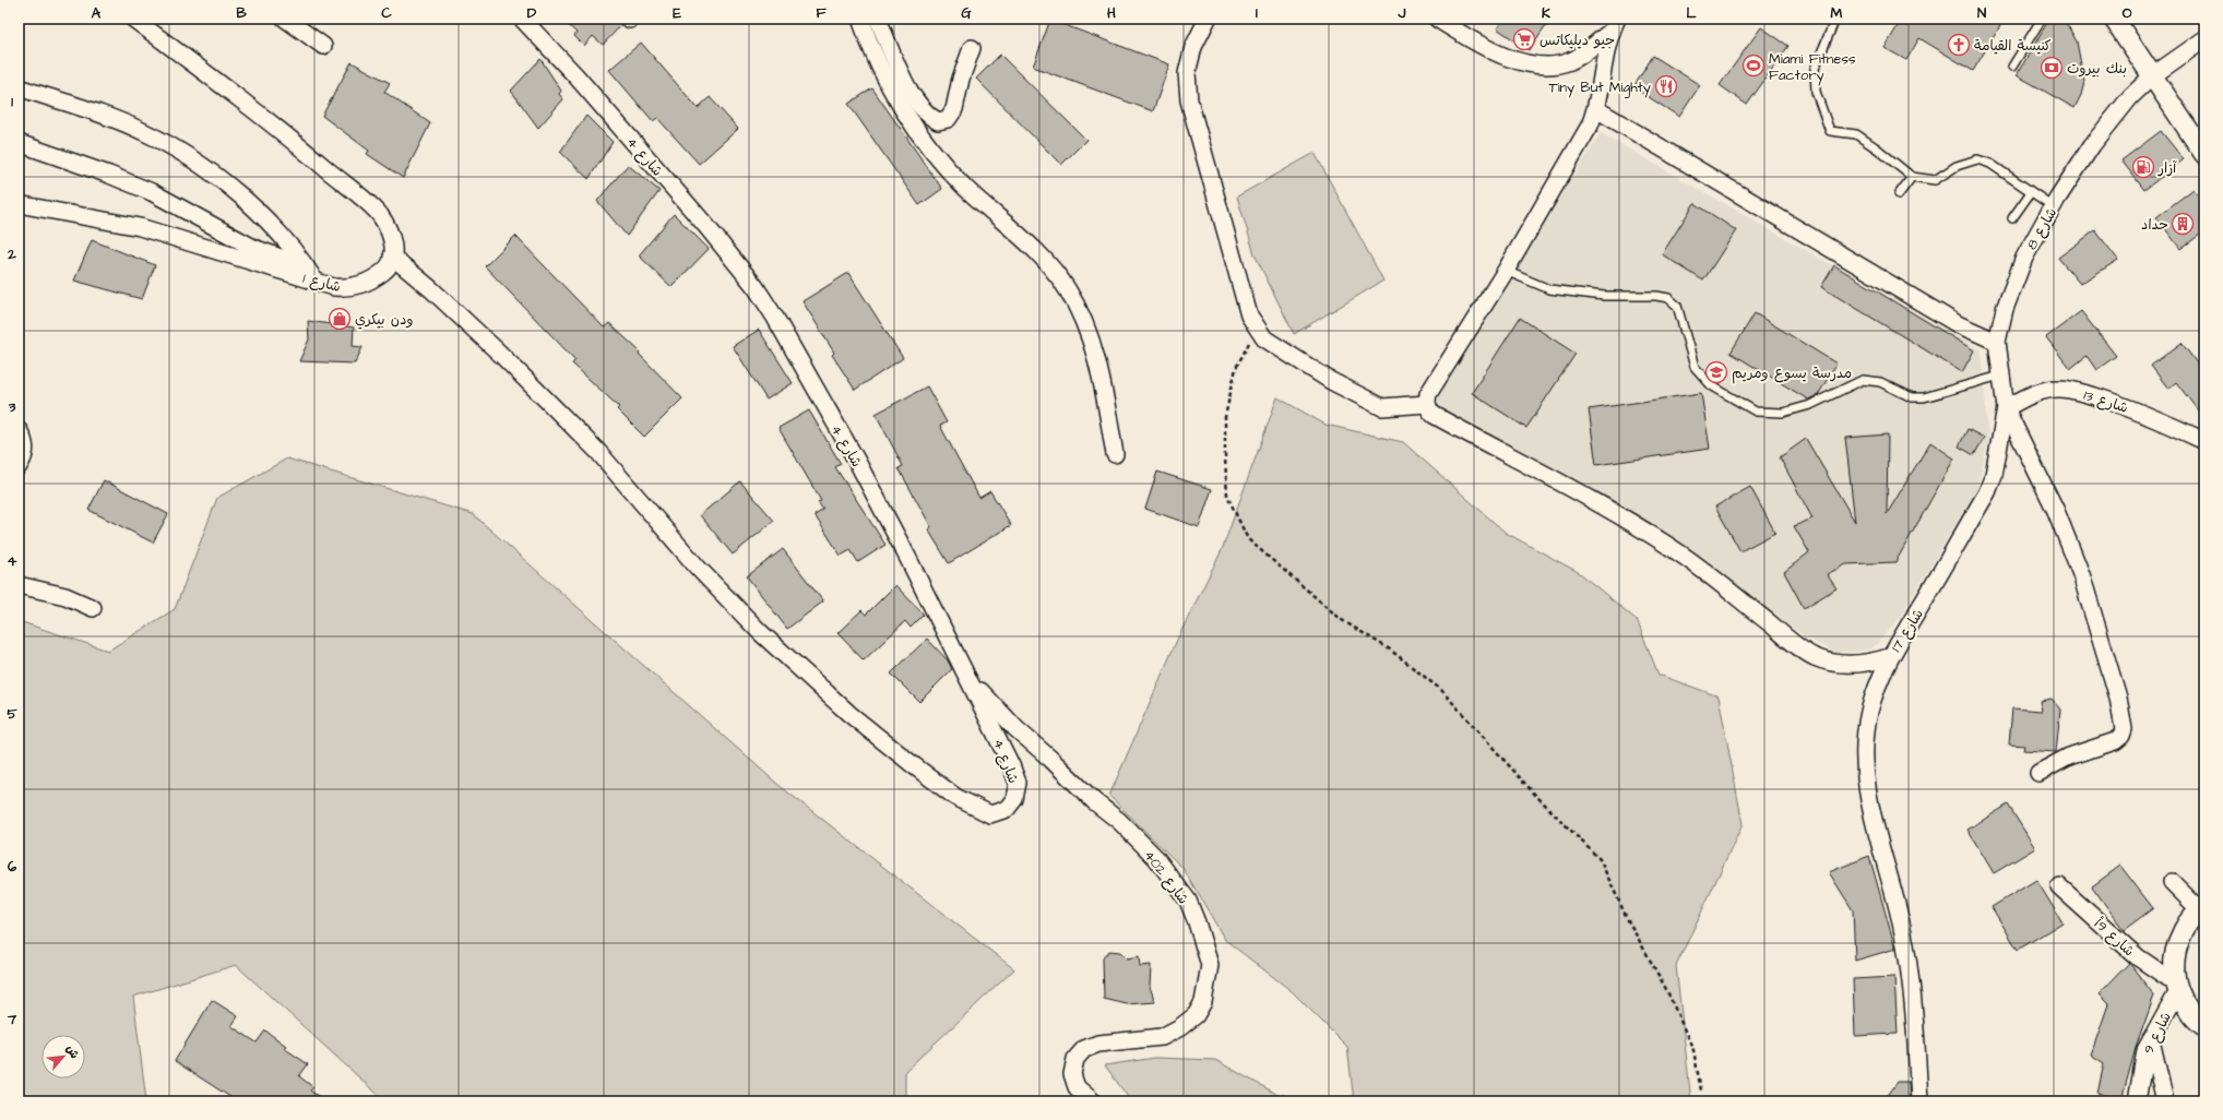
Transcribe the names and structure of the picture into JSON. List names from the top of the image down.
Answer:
{
  "streets": {
    "street": [
      "شارع 4",
      "شارع 8",
      "شارع 1",
      "شارع 13",
      "شارع 17",
      "شارع 402",
      "شارع 9أ",
      "شارع 9"
    ]
  },
  "crossings": [
    ["شارع 4", "شارع 1"],
    ["شارع 4", "شارع 402"],
    ["شارع 8", "شارع 13"],
    ["شارع 8", "شارع 17"],
    ["شارع 13", "شارع 17"],
    ["شارع 9أ", "شارع 9"]
  ],
  "places": {
    "supermarket": ["جيو ديليكاتس"],
    "church": ["كنيسة القيامة"],
    "sports": ["Miami Fitness Factory"],
    "bank": ["بنك بيروت"],
    "restaurant": ["Tiny But Mighty"],
    "fuel station": ["آزار"],
    "building": ["حداد"],
    "shop": ["ودن بيكري"],
    "school or university": ["مدرسة يسوع ومريم"]
  },
  "north": "top right",
  "grid": {
    "columns": [
      "A",
      "B",
      "C",
      "D",
      "E",
      "F",
      "G",
      "H",
      "I",
      "J",
      "K",
      "L",
      "M",
      "N",
      "O"
    ],
    "rows": [
      "1",
      "2",
      "3",
      "4",
      "5",
      "6",
      "7"
    ]
  }
}
